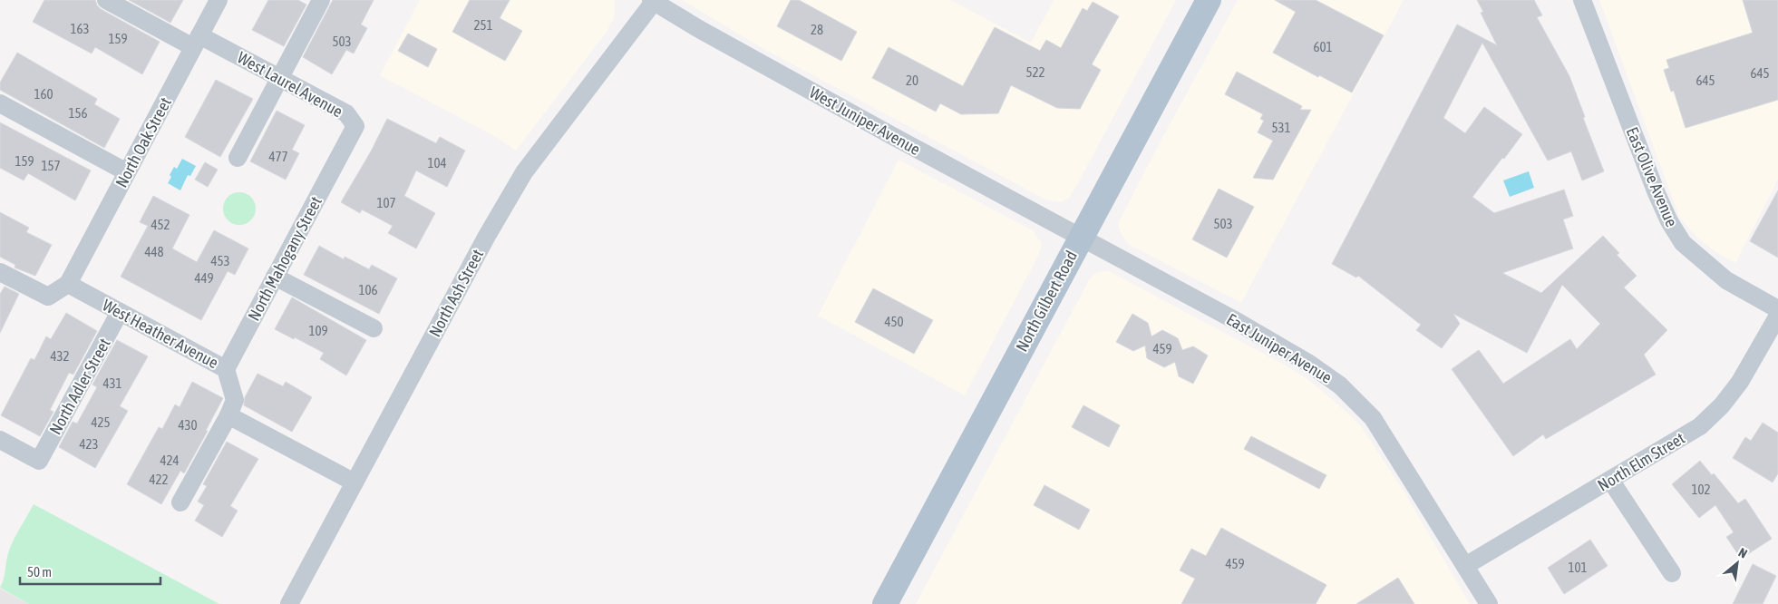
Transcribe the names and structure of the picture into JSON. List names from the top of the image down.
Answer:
{
  "streets": {
    "main road": ["North Gilbert Road"],
    "street": [
      "West Laurel Avenue",
      "West Juniper Avenue",
      "North Oak Street",
      "East Olive Avenue",
      "North Mahogany Street",
      "North Ash Street",
      "West Heather Avenue",
      "East Juniper Avenue",
      "North Adler Street",
      "North Elm Street"
    ]
  },
  "crossings": [
    ["West Laurel Avenue", "North Oak Street"],
    ["West Laurel Avenue", "North Mahogany Street"],
    ["West Juniper Avenue", "North Ash Street"],
    ["West Juniper Avenue", "North Gilbert Road"],
    ["West Juniper Avenue", "East Juniper Avenue"],
    ["North Oak Street", "West Heather Avenue"],
    ["North Mahogany Street", "West Heather Avenue"],
    ["North Gilbert Road", "East Juniper Avenue"],
    ["West Heather Avenue", "North Adler Street"],
    ["East Juniper Avenue", "North Elm Street"]
  ],
  "house_numbers": [
    "251",
    "163",
    "28",
    "159",
    "503",
    "601",
    "522",
    "645",
    "20",
    "645",
    "160",
    "156",
    "531",
    "477",
    "159",
    "104",
    "157",
    "107",
    "503",
    "452",
    "448",
    "453",
    "449",
    "106",
    "450",
    "109",
    "459",
    "432",
    "431",
    "425",
    "430",
    "423",
    "424",
    "422",
    "102",
    "459",
    "101"
  ],
  "scale_bar": "50 m",
  "north": "top right"
}
